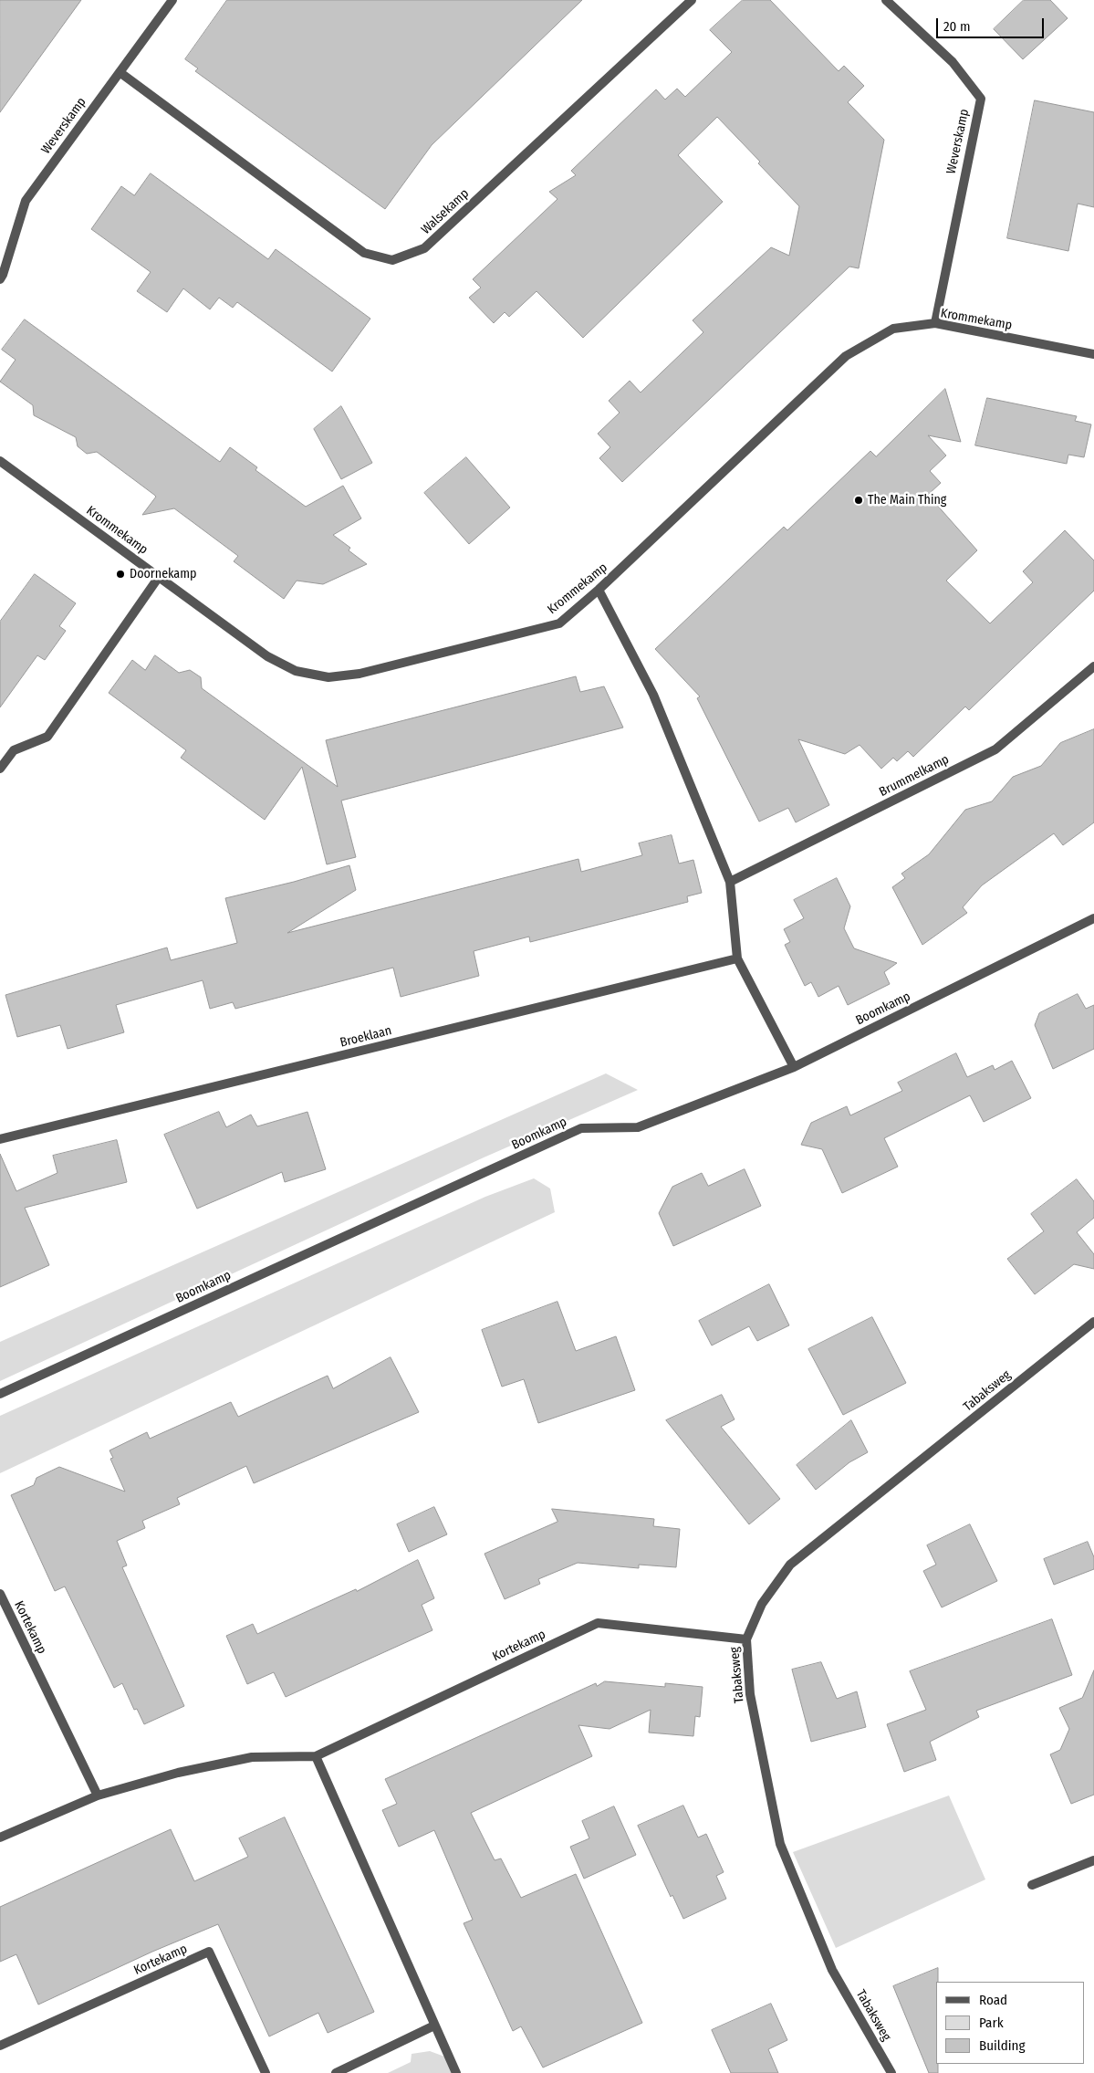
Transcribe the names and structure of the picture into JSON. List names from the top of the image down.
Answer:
{
  "streets": {
    "street": [
      "Weverskamp",
      "Walsekamp",
      "Krommekamp",
      "Brummelkamp",
      "Boomkamp",
      "Broeklaan",
      "Tabaksweg",
      "Kortekamp"
    ]
  },
  "crossings": [
    ["Weverskamp", "Walsekamp"],
    ["Weverskamp", "Krommekamp"],
    ["Tabaksweg", "Kortekamp"]
  ],
  "places": ["The Main Thing", "Doornekamp"],
  "legend": ["Road", "Park", "Building"],
  "scale_bar": "20 m"
}
